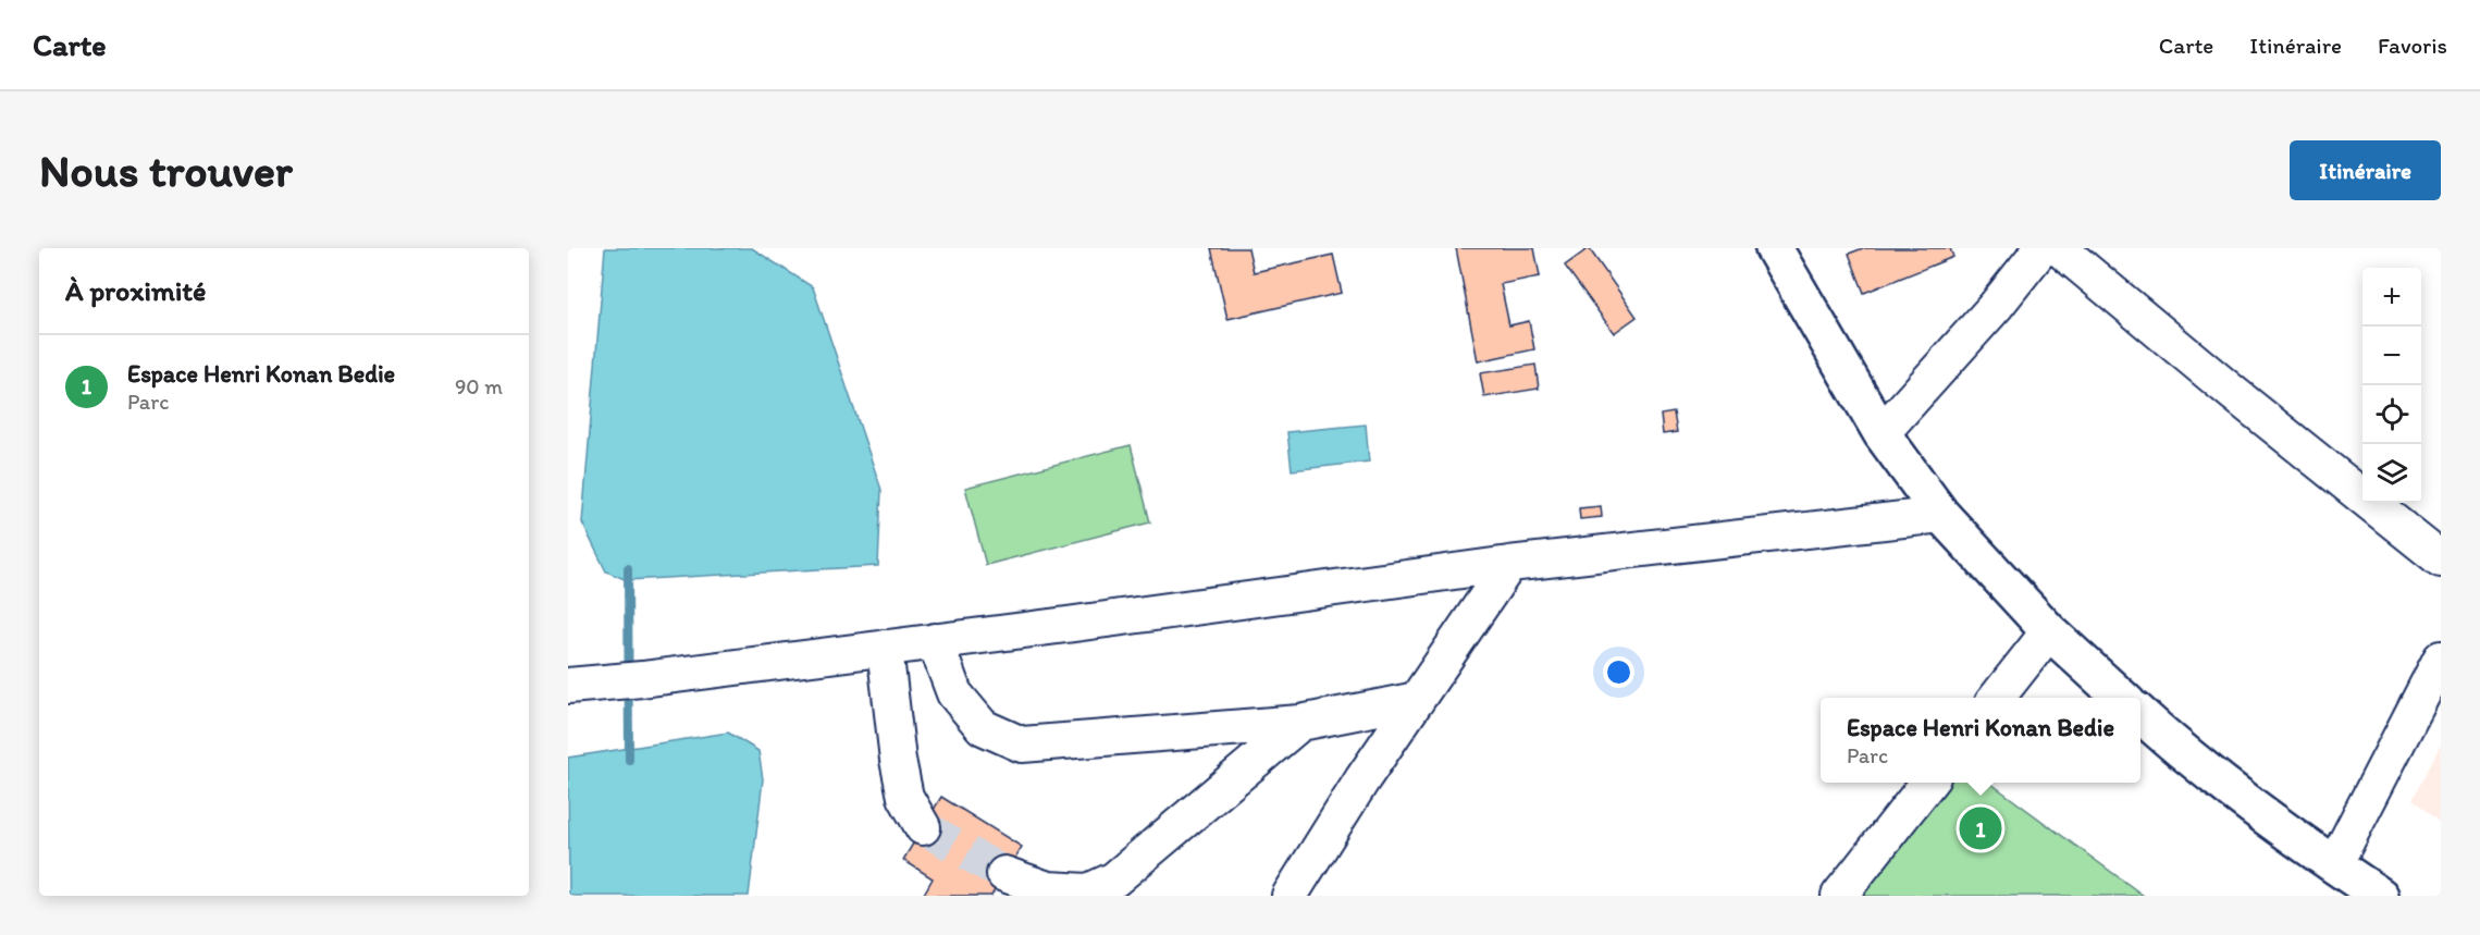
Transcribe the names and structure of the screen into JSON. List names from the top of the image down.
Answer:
{
  "page": {
    "header": "Carte",
    "nav": ["Carte", "Itinéraire", "Favoris"],
    "buttons": "Itinéraire",
    "title": "Nous trouver",
    "heading": "À proximité",
    "map_buttons": ["+", "−"],
    "list": [
      {
        "mark": "1",
        "name": "Espace Henri Konan Bedie",
        "note": "Parc",
        "value": "90 m"
      }
    ],
    "popup": ["Espace Henri Konan Bedie", "Parc"],
    "pins": "1"
  }
}
